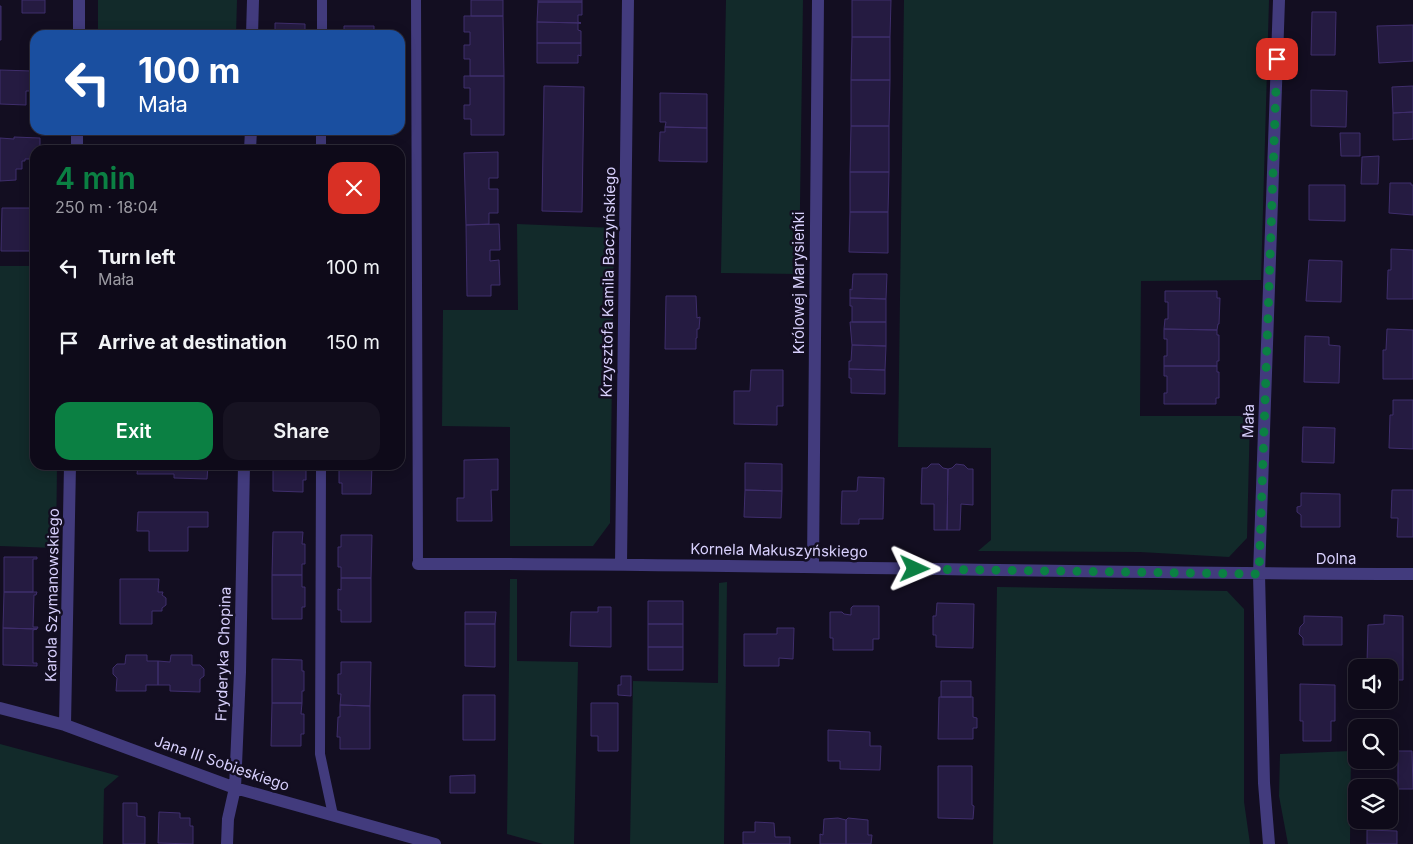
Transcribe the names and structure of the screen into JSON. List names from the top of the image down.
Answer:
{
  "streets": {
    "street": [
      "Krzysztofa Kamila Baczyńskiego",
      "Królowej Marysieńki",
      "Mała",
      "Kornela Makuszyńskiego",
      "Dolna",
      "Karola Szymanowskiego",
      "Fryderyka Chopina",
      "Jana III Sobieskiego"
    ]
  },
  "crossings": [
    ["Krzysztofa Kamila Baczyńskiego", "Kornela Makuszyńskiego"],
    ["Królowej Marysieńki", "Kornela Makuszyńskiego"],
    ["Mała", "Kornela Makuszyńskiego"],
    ["Mała", "Dolna"],
    ["Kornela Makuszyńskiego", "Dolna"],
    ["Karola Szymanowskiego", "Jana III Sobieskiego"],
    ["Fryderyka Chopina", "Jana III Sobieskiego"]
  ],
  "page": {
    "turn": ["100 m", "Mała"],
    "heading": ["4 min", "250 m · 18:04"],
    "list": [
      {
        "name": "Turn left",
        "note": "Mała",
        "value": "100 m"
      },
      {
        "name": "Arrive at destination",
        "value": "150 m"
      }
    ],
    "buttons": ["Exit", "Share"]
  }
}
